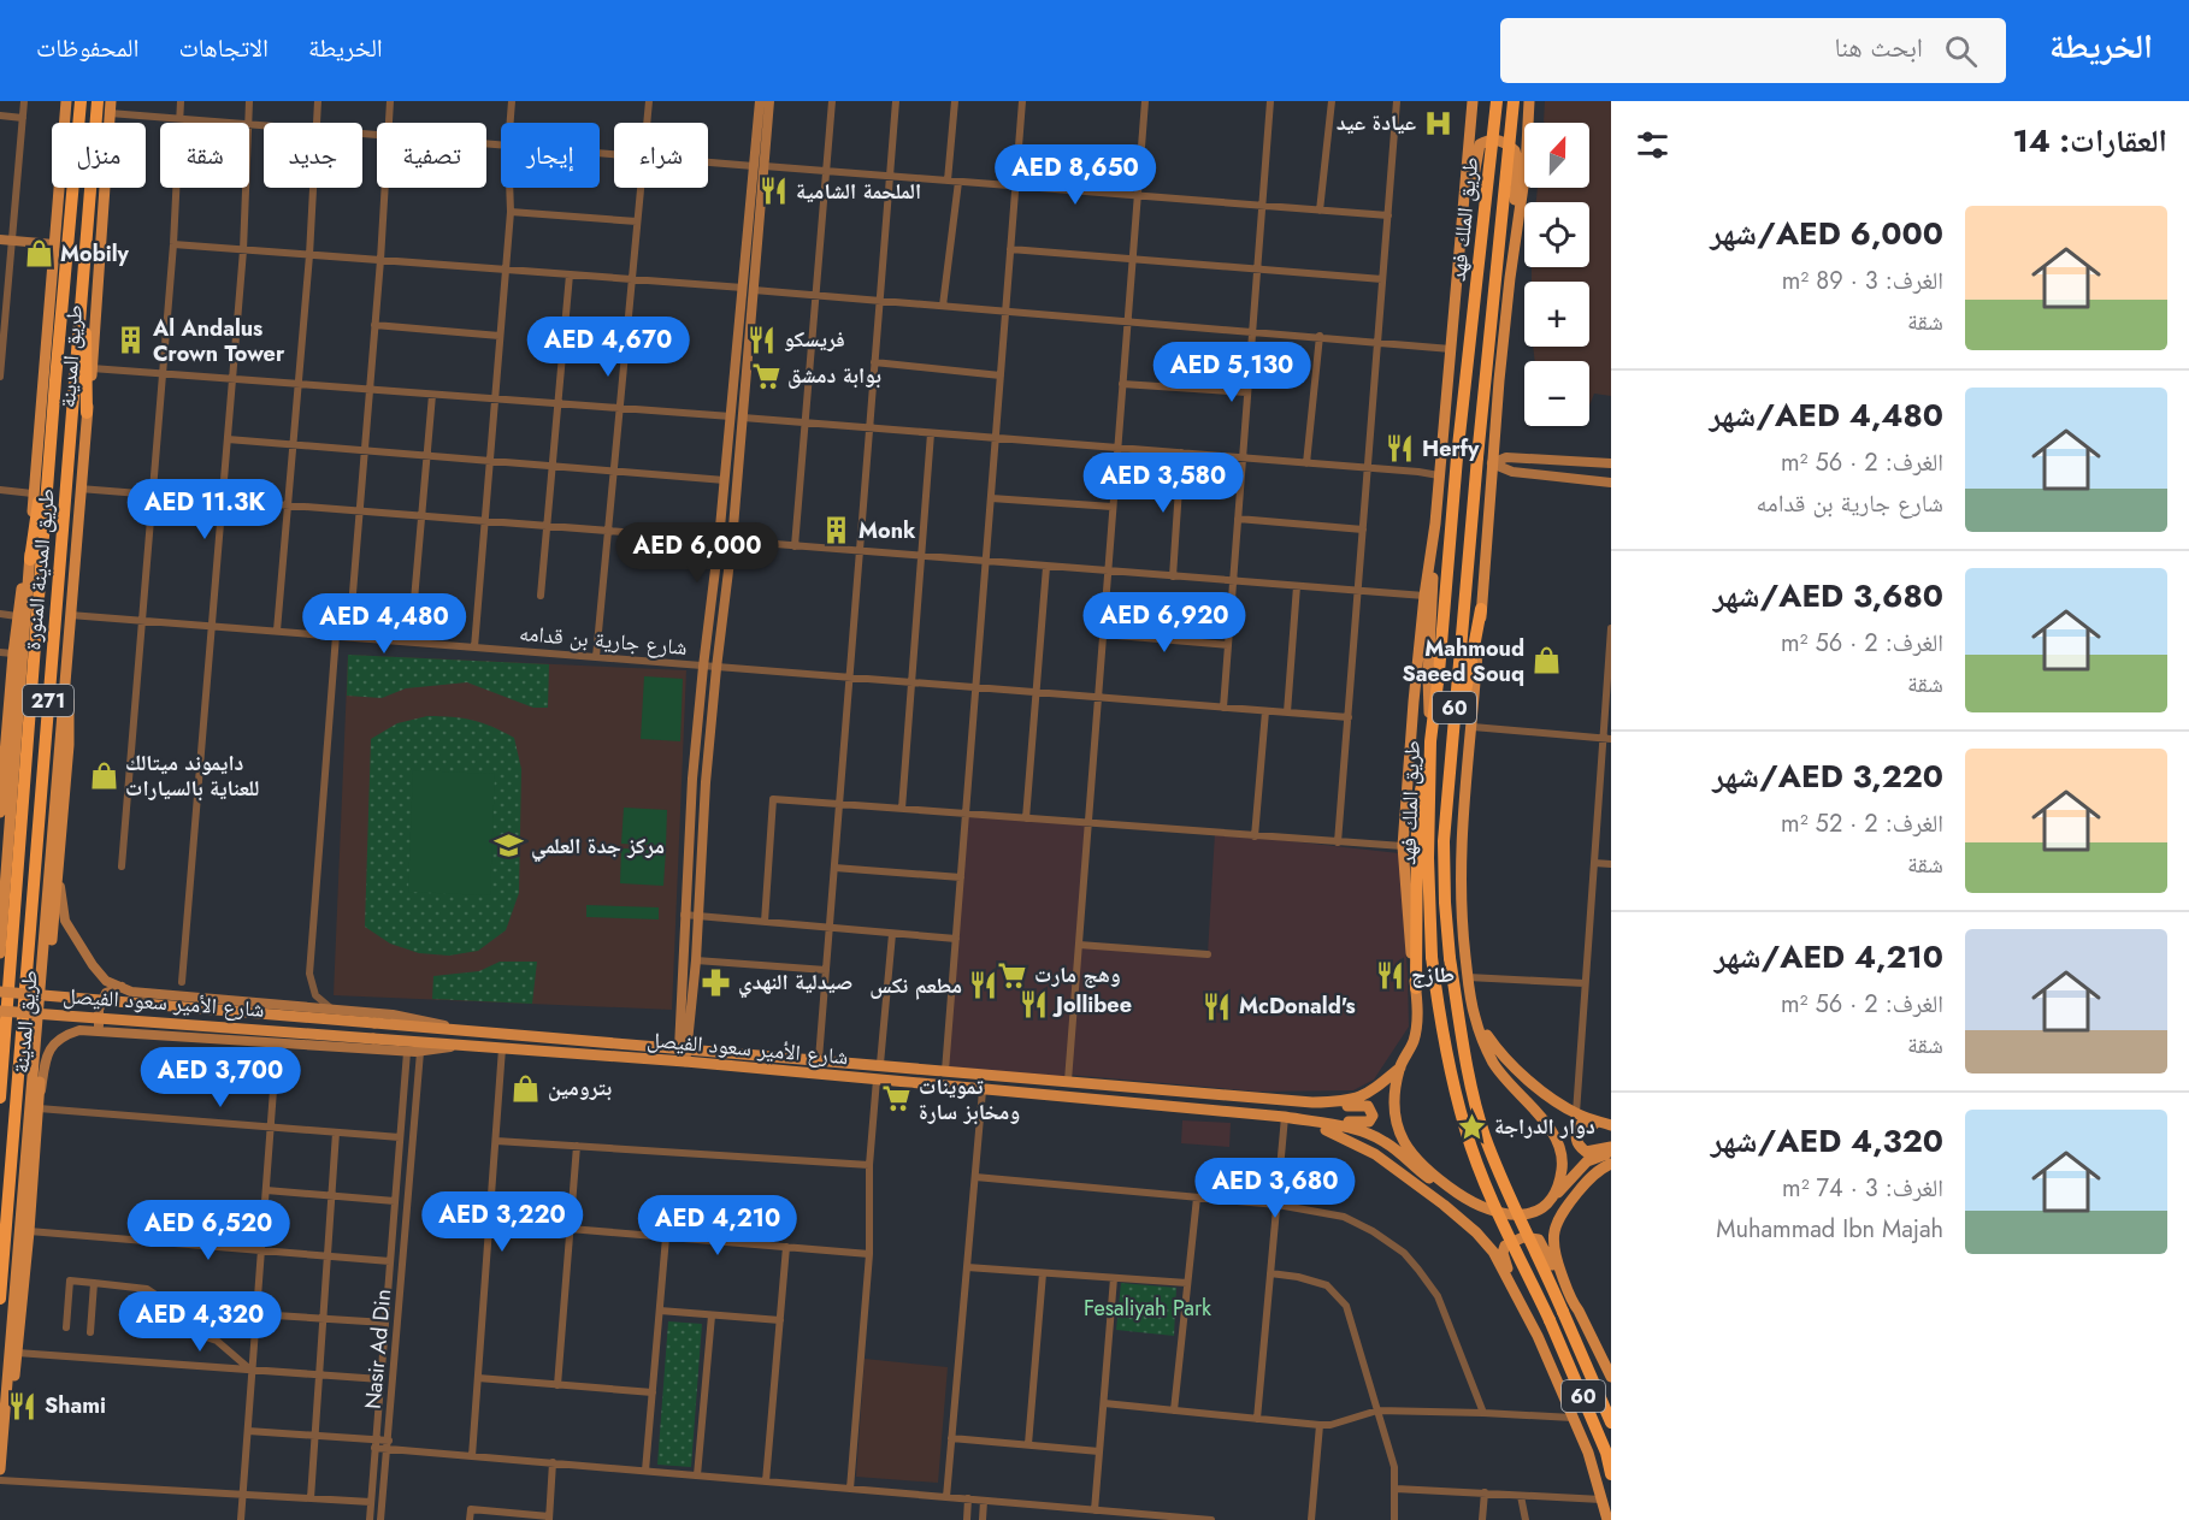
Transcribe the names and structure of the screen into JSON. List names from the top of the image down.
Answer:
{
  "streets": {
    "highway": [
      "طريق الملك فهد",
      "طريق المدينة المنورة",
      "271",
      "60"
    ],
    "main road": ["طريق المدينة", "شارع الأمير سعود الفيصل"],
    "street": ["شارع جارية بن قدامه", "Nasir Ad Din"]
  },
  "crossings": [
    ["طريق المدينة", "شارع جارية بن قدامه"],
    ["طريق المدينة", "شارع الأمير سعود الفيصل"]
  ],
  "parks": ["Fesaliyah Park"],
  "places": {
    "hospital": ["عيادة عيد"],
    "restaurant": [
      "الملحمة الشامية",
      "فريسكو",
      "Herfy",
      "طازج",
      "مطعم نكس",
      "Jollibee",
      "McDonald's",
      "Shami"
    ],
    "shop": [
      "Mobily",
      "Mahmoud Saeed Souq",
      "دايموند ميتالك للعناية بالسيارات",
      "بترومين"
    ],
    "building": ["Al Andalus Crown Tower", "Monk"],
    "supermarket": ["بوابة دمشق", "وهج مارت", "تموينات ومخابز سارة"],
    "school or university": ["مركز جدة العلمي"],
    "pharmacy": ["صيدلية النهدي"],
    "place": ["دوار الدراجة"]
  },
  "north": "top",
  "page": {
    "header": "الخريطة",
    "search": "ابحث هنا",
    "nav": ["الخريطة", "الاتجاهات", "المحفوظات"],
    "heading": "العقارات: 14",
    "map_buttons": ["+", "−"],
    "chip": [
      "شراء",
      "إيجار",
      "تصفية",
      "جديد",
      "شقة",
      "منزل"
    ],
    "price": [
      "AED 8,650",
      "AED 4,670",
      "AED 5,130",
      "AED 3,580",
      "AED 11.3K",
      "AED 6,000",
      "AED 6,920",
      "AED 4,480",
      "AED 3,700",
      "AED 3,680",
      "AED 3,220",
      "AED 4,210",
      "AED 6,520",
      "AED 4,320"
    ],
    "list": [
      {
        "name": "AED 6,000/شهر",
        "note": "الغرف: 3 · 89 m² · شقة"
      },
      {
        "name": "AED 4,480/شهر",
        "note": "الغرف: 2 · 56 m² · شارع جارية بن قدامه"
      },
      {
        "name": "AED 3,680/شهر",
        "note": "الغرف: 2 · 56 m² · شقة"
      },
      {
        "name": "AED 3,220/شهر",
        "note": "الغرف: 2 · 52 m² · شقة"
      },
      {
        "name": "AED 4,210/شهر",
        "note": "الغرف: 2 · 56 m² · شقة"
      },
      {
        "name": "AED 4,320/شهر",
        "note": "الغرف: 3 · 74 m² · Muhammad Ibn Majah"
      }
    ]
  }
}
